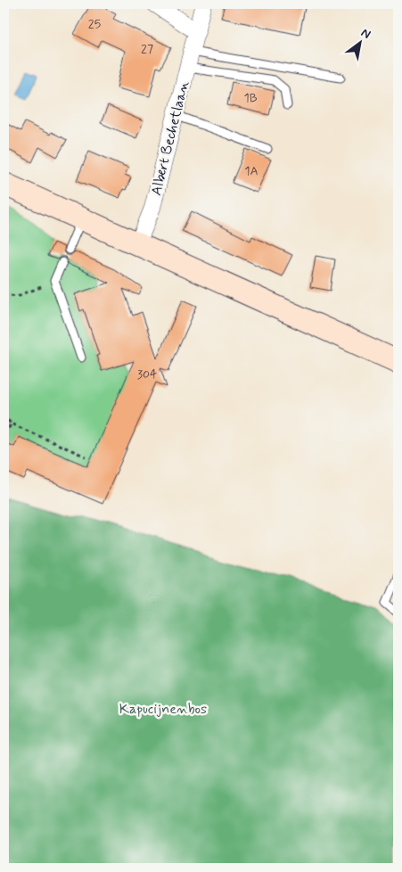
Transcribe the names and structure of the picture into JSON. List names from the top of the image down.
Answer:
{
  "streets": {
    "street": ["Albert Bechetlaan"]
  },
  "parks": ["Kapucijnenbos"],
  "house_numbers": [
    "25",
    "27",
    "1B",
    "1A",
    "304"
  ],
  "north": "top right"
}
